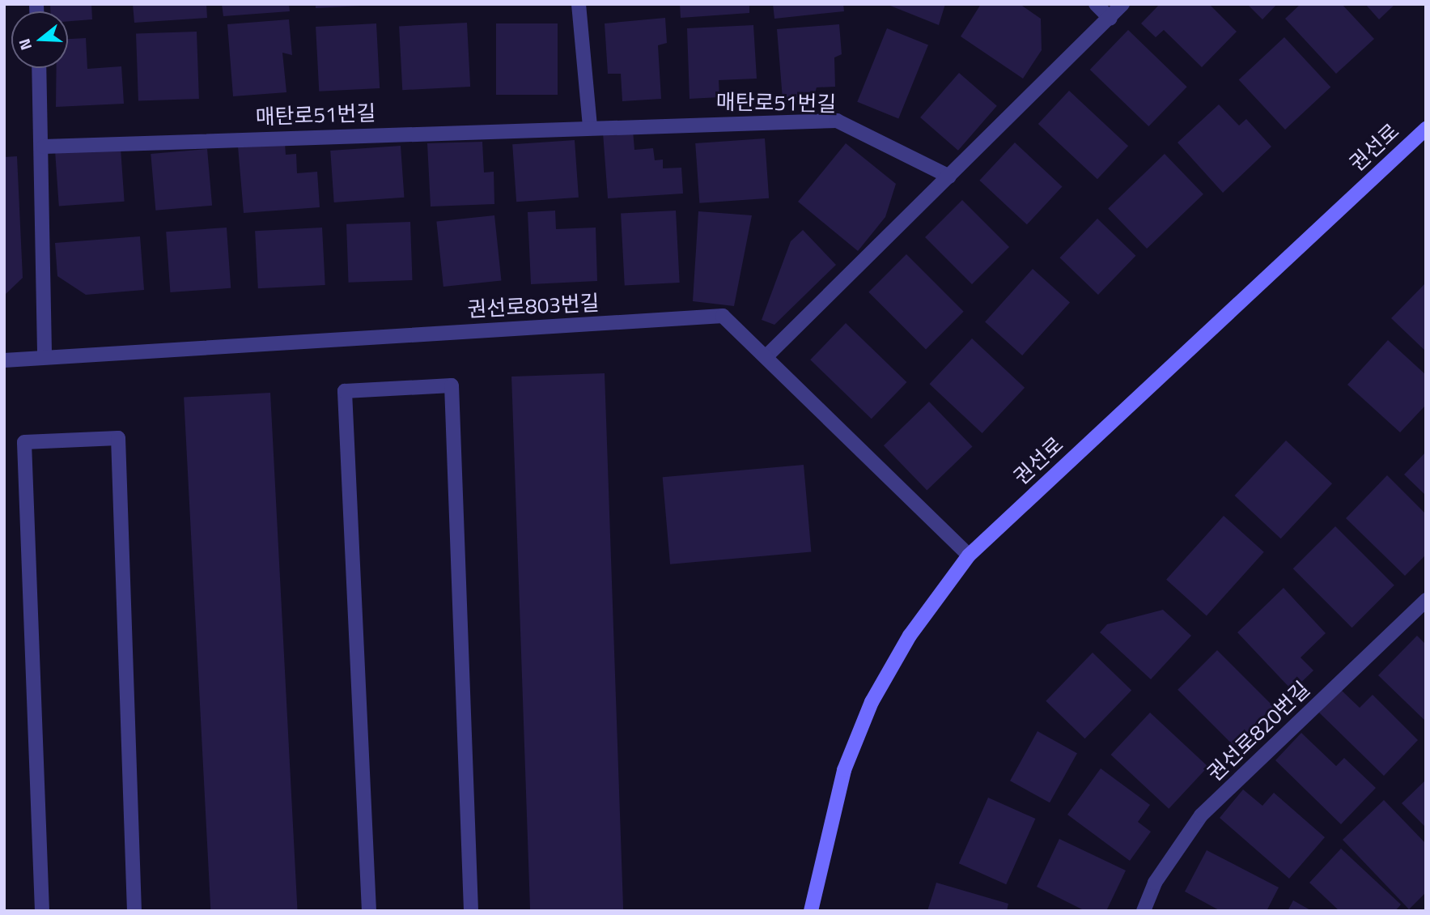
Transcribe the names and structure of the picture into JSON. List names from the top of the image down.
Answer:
{
  "streets": {
    "street": [
      "매탄로51번길",
      "권선로",
      "권선로803번길",
      "권선로820번길"
    ]
  },
  "crossings": [
    ["권선로", "권선로803번길"]
  ],
  "north": "left"
}
